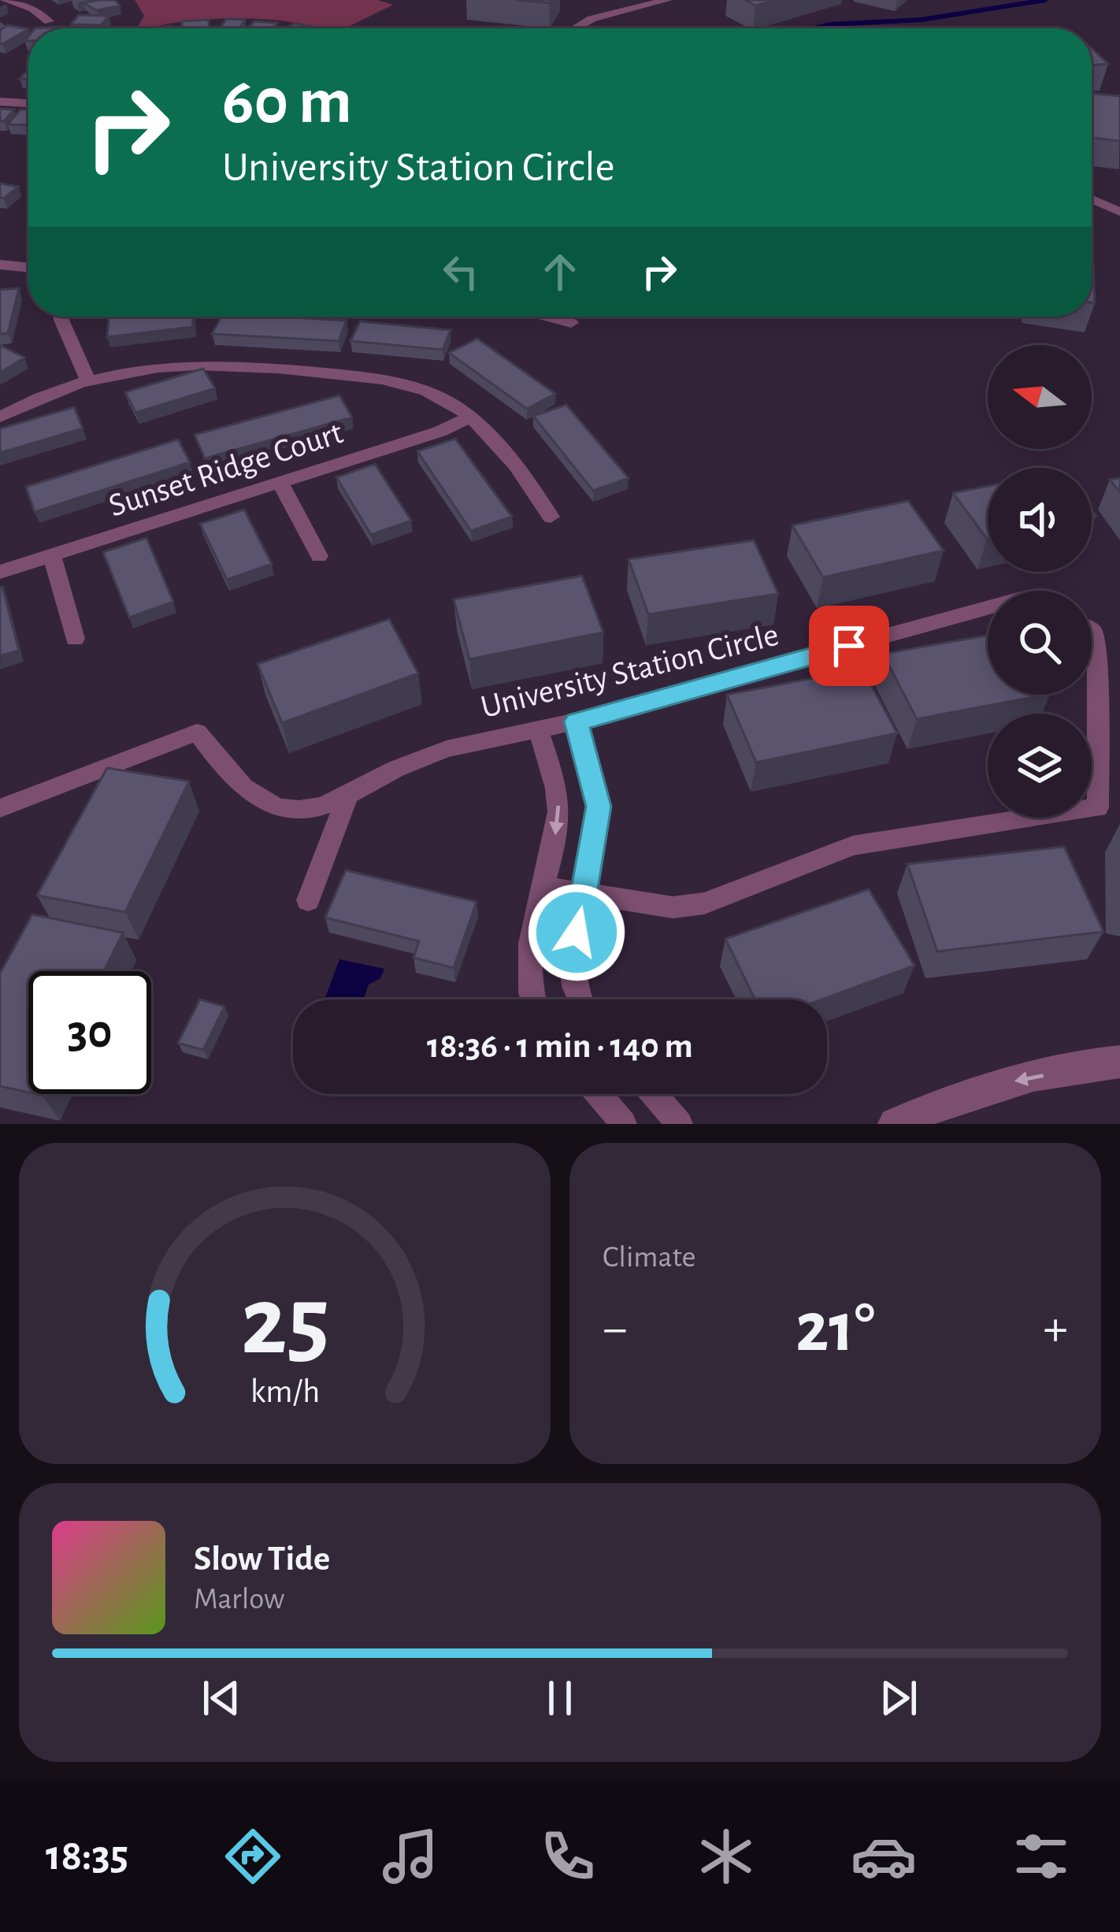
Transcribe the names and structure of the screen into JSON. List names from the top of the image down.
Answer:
{
  "streets": {
    "street": ["Sunset Ridge Court", "University Station Circle"]
  },
  "north": "left",
  "page": {
    "turn": ["60 m", "University Station Circle"],
    "limit": "30",
    "trip": "18:36 · 1 min · 140 m",
    "tile": "Climate",
    "heat": ["−", "21°", "+"],
    "song": ["Slow Tide", "Marlow"],
    "tabs": "18:35",
    "gauge": ["25", "km/h"]
  }
}
